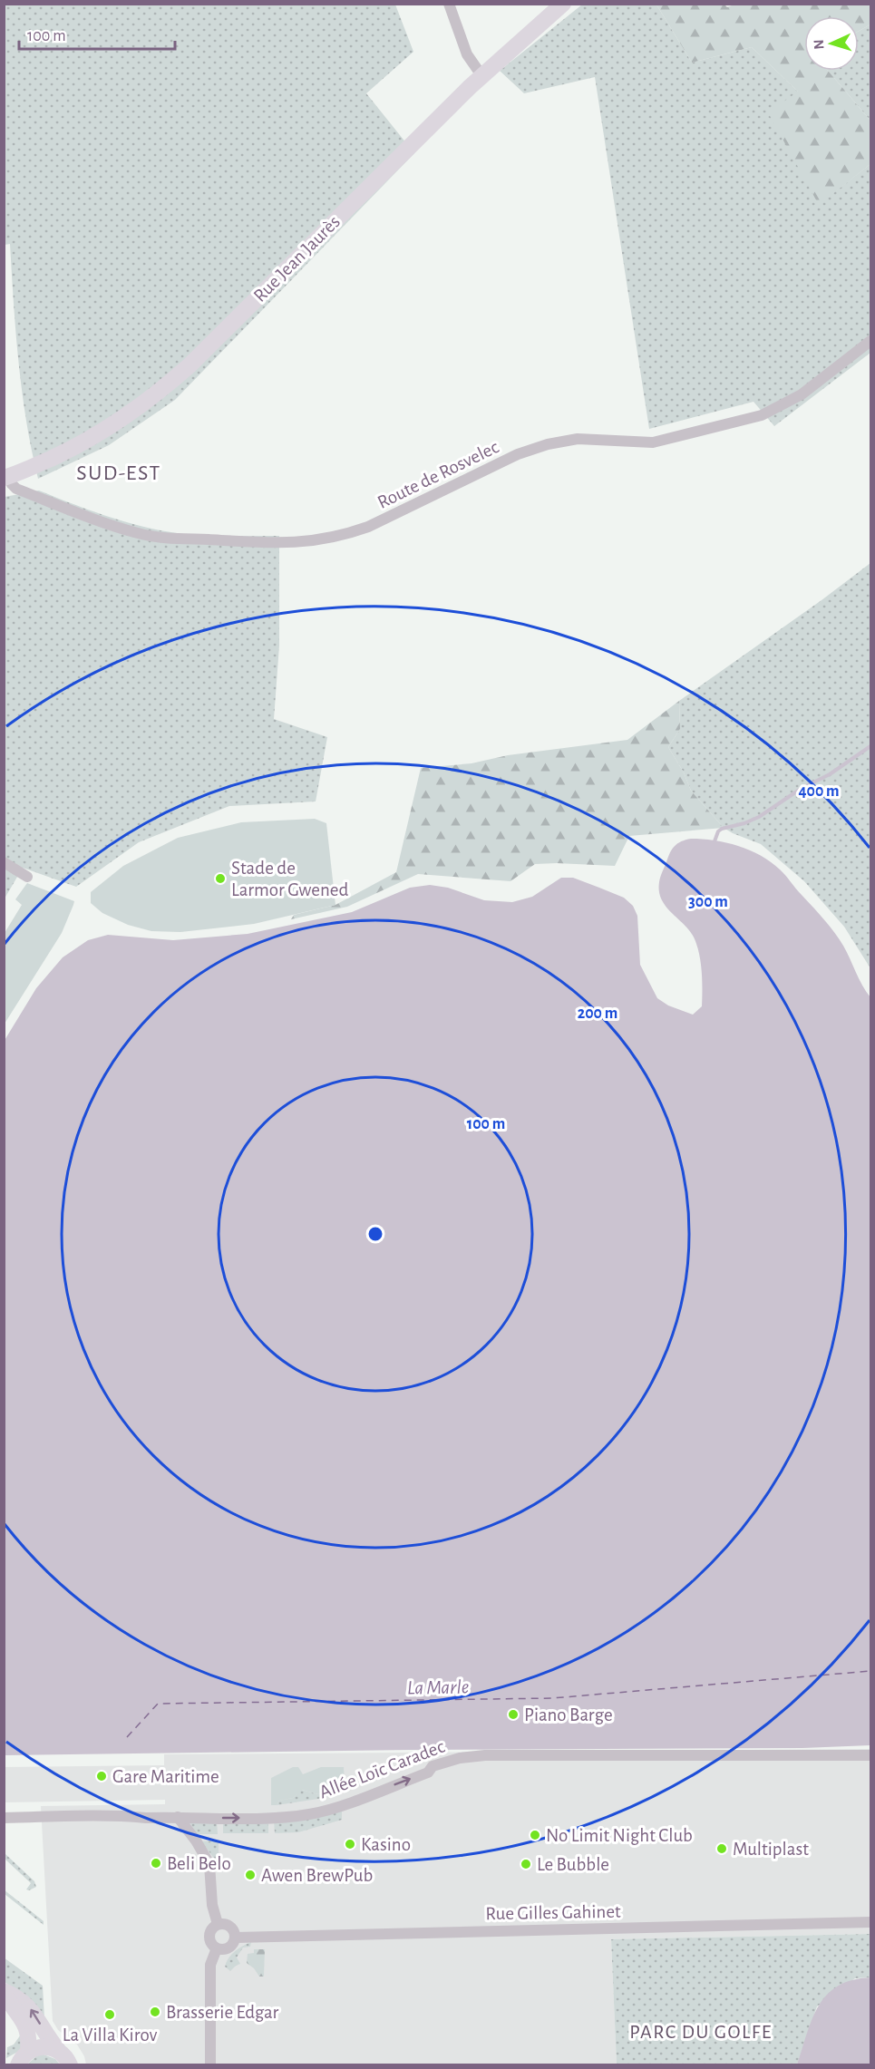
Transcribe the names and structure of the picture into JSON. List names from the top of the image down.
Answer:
{
  "streets": {
    "main road": ["Rue Jean Jaurès"],
    "street": ["Route de Rosvelec", "Allée Loïc Caradec", "Rue Gilles Gahinet"]
  },
  "crossings": [
    ["Rue Jean Jaurès", "Route de Rosvelec"]
  ],
  "one_way": ["Allée Loïc Caradec"],
  "districts": ["SUD-EST", "PARC DU GOLFE"],
  "water": ["La Marle"],
  "places": [
    "Stade de Larmor Gwened",
    "Piano Barge",
    "Gare Maritime",
    "No Limit Night Club",
    "Kasino",
    "Multiplast",
    "Beli Belo",
    "Le Bubble",
    "Awen BrewPub",
    "Brasserie Edgar",
    "La Villa Kirov"
  ],
  "scale_bar": "100 m",
  "north": "left",
  "rings": [
    "400 m",
    "300 m",
    "200 m",
    "100 m"
  ]
}
